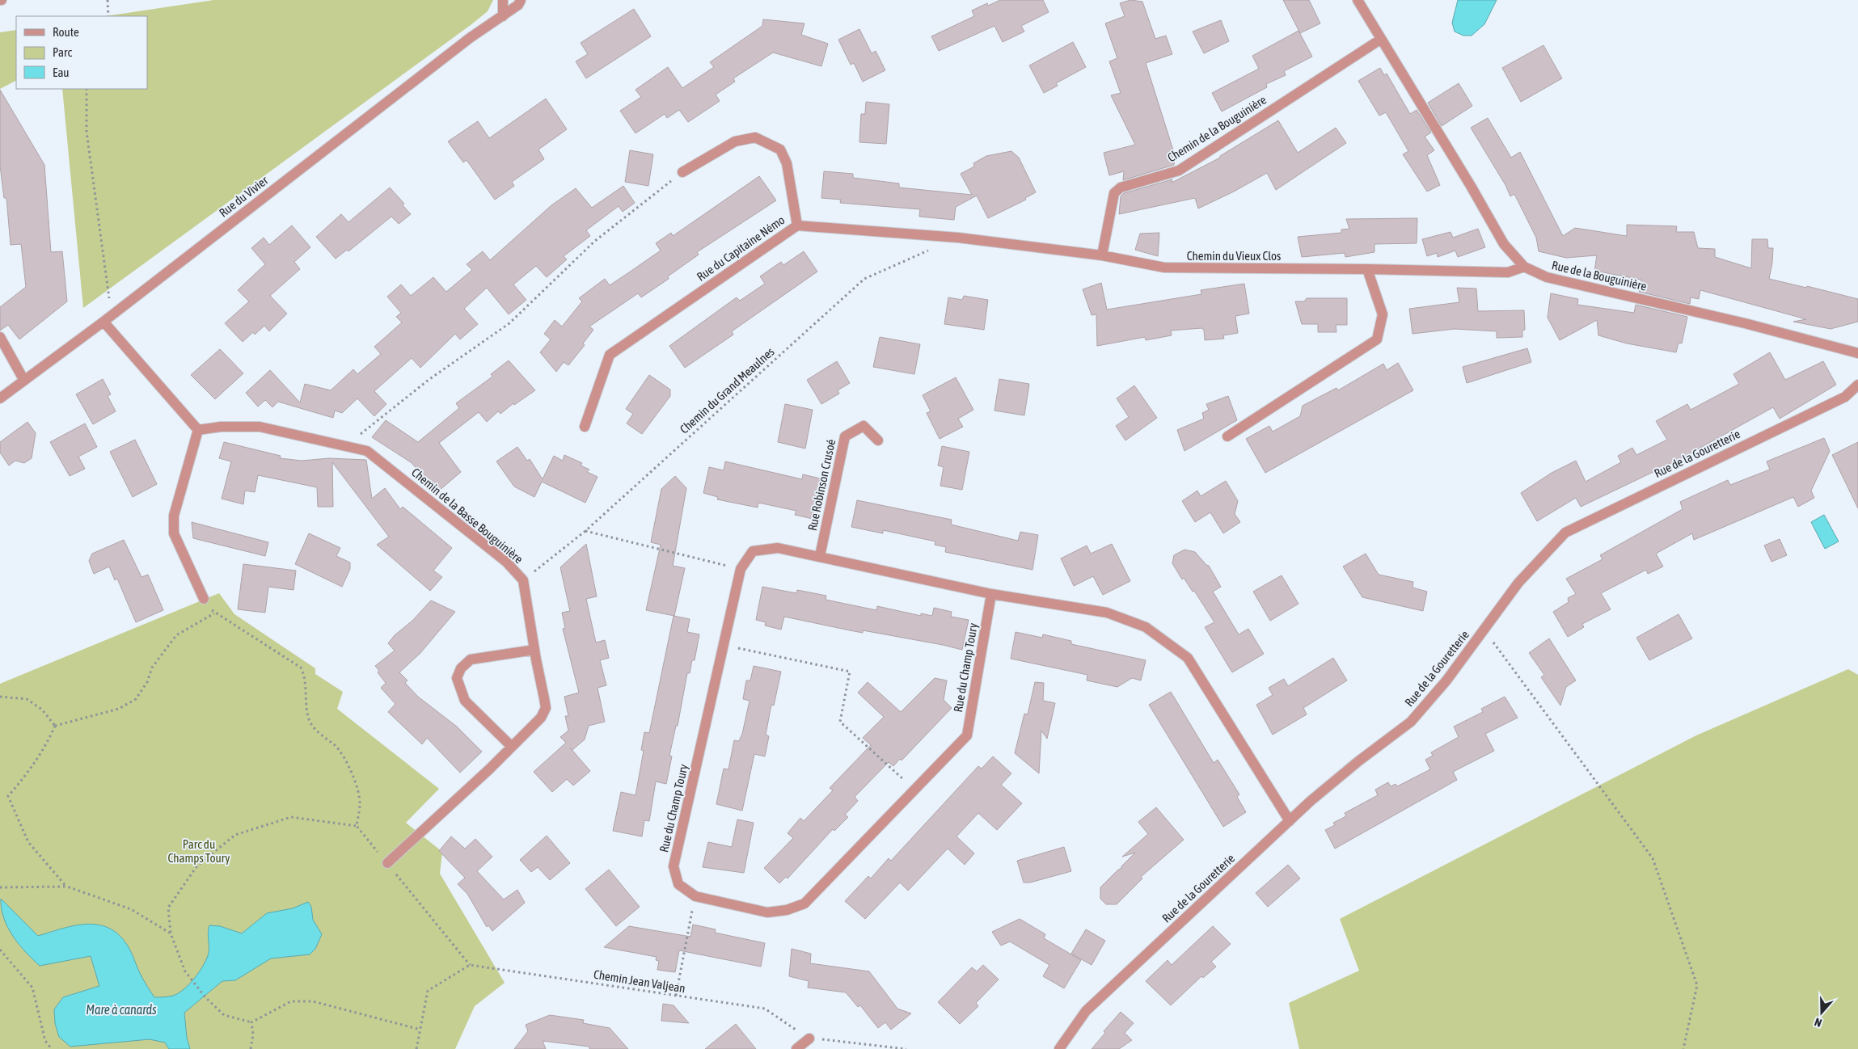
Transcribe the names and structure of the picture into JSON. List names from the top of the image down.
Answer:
{
  "streets": {
    "street": [
      "Chemin de la Bouguinière",
      "Rue du Vivier",
      "Rue du Capitaine Némo",
      "Chemin du Vieux Clos",
      "Rue de la Bouguinière",
      "Rue de la Gouretterie",
      "Rue Robinson Crusoé",
      "Chemin de la Basse Bouguinière",
      "Rue du Champ Toury"
    ],
    "path": ["Chemin du Grand Meaulnes", "Chemin Jean Valjean"]
  },
  "crossings": [
    ["Chemin de la Bouguinière", "Rue du Capitaine Némo"],
    ["Chemin de la Bouguinière", "Chemin du Vieux Clos"],
    ["Chemin de la Bouguinière", "Rue de la Bouguinière"],
    ["Rue du Capitaine Némo", "Chemin du Vieux Clos"],
    ["Chemin du Vieux Clos", "Rue de la Bouguinière"],
    ["Chemin du Grand Meaulnes", "Chemin de la Basse Bouguinière"],
    ["Rue de la Gouretterie", "Rue du Champ Toury"],
    ["Rue Robinson Crusoé", "Rue du Champ Toury"]
  ],
  "water": ["Mare à canards"],
  "parks": ["Parc du Champs Toury"],
  "legend": ["Route", "Parc", "Eau"],
  "north": "bottom"
}
